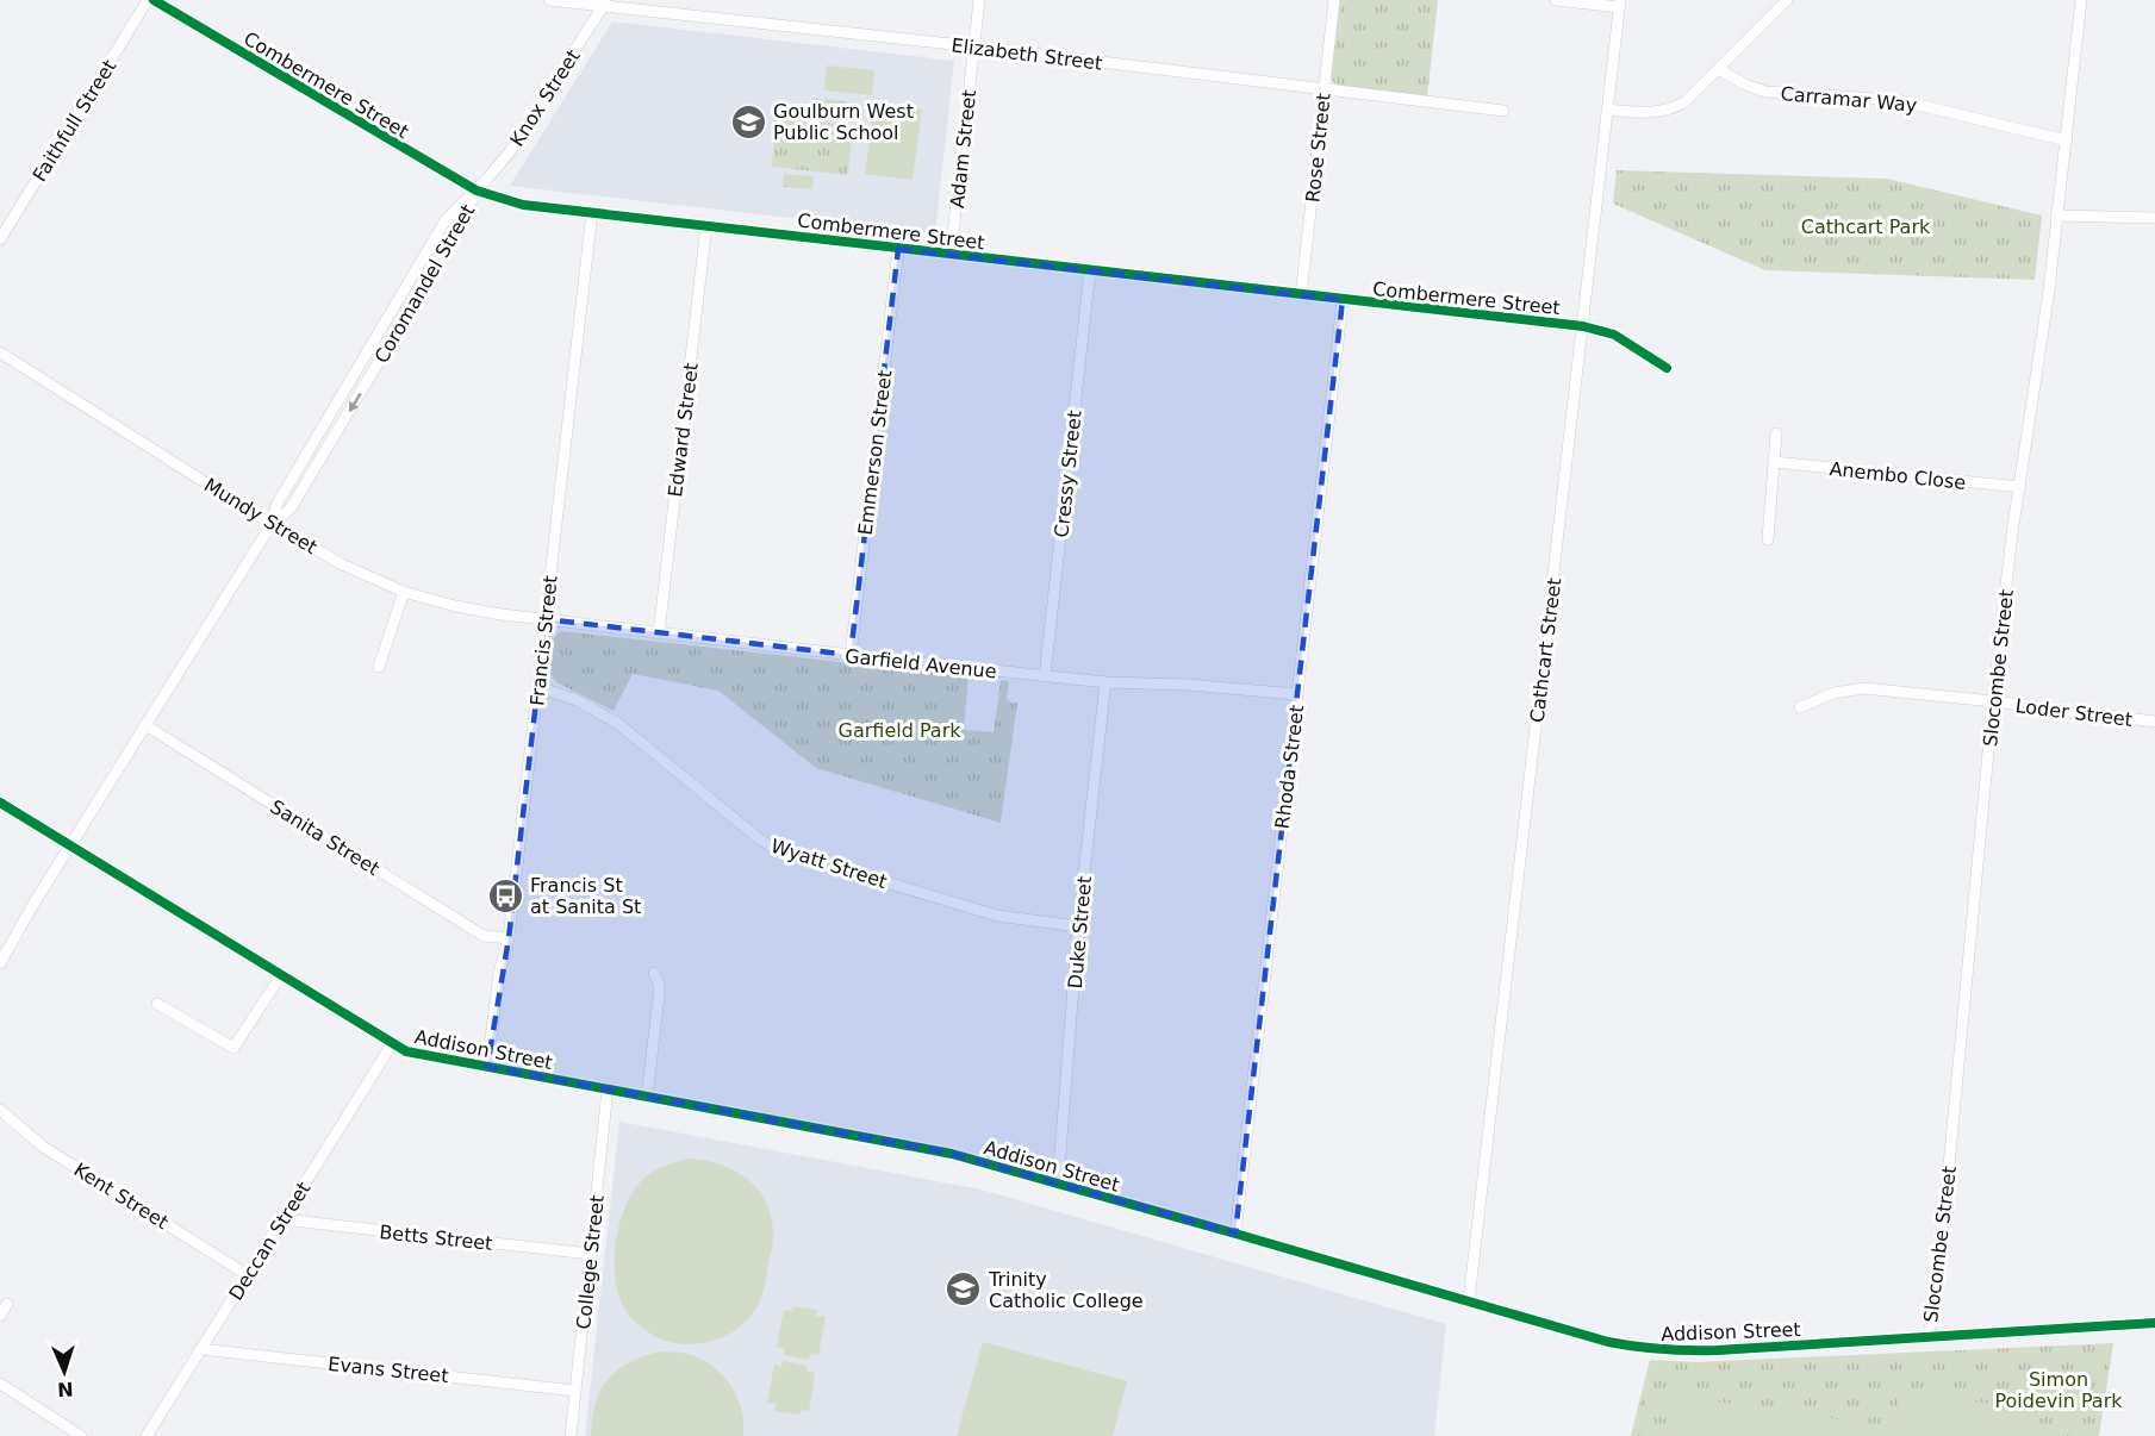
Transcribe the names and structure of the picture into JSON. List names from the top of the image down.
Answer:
{
  "streets": {
    "street": [
      "Elizabeth Street",
      "Combermere Street",
      "Knox Street",
      "Carramar Way",
      "Faithfull Street",
      "Rose Street",
      "Adam Street",
      "Coromandel Street",
      "Edward Street",
      "Emmerson Street",
      "Cressy Street",
      "Anembo Close",
      "Mundy Street",
      "Francis Street",
      "Cathcart Street",
      "Garfield Avenue",
      "Slocombe Street",
      "Loder Street",
      "Rhoda Street",
      "Sanita Street",
      "Wyatt Street",
      "Duke Street",
      "Addison Street",
      "Kent Street",
      "Betts Street",
      "Deccan Street",
      "College Street",
      "Evans Street"
    ]
  },
  "crossings": [
    ["Elizabeth Street", "Knox Street"],
    ["Elizabeth Street", "Rose Street"],
    ["Elizabeth Street", "Adam Street"],
    ["Combermere Street", "Knox Street"],
    ["Combermere Street", "Rose Street"],
    ["Combermere Street", "Adam Street"],
    ["Combermere Street", "Coromandel Street"],
    ["Combermere Street", "Edward Street"],
    ["Combermere Street", "Emmerson Street"],
    ["Combermere Street", "Cressy Street"],
    ["Combermere Street", "Francis Street"],
    ["Combermere Street", "Cathcart Street"],
    ["Combermere Street", "Rhoda Street"],
    ["Knox Street", "Coromandel Street"],
    ["Carramar Way", "Slocombe Street"],
    ["Coromandel Street", "Mundy Street"],
    ["Coromandel Street", "Sanita Street"],
    ["Coromandel Street", "Addison Street"],
    ["Edward Street", "Garfield Avenue"],
    ["Emmerson Street", "Garfield Avenue"],
    ["Cressy Street", "Garfield Avenue"],
    ["Anembo Close", "Slocombe Street"],
    ["Mundy Street", "Francis Street"],
    ["Mundy Street", "Garfield Avenue"],
    ["Francis Street", "Garfield Avenue"],
    ["Francis Street", "Sanita Street"],
    ["Francis Street", "Wyatt Street"],
    ["Francis Street", "Addison Street"],
    ["Cathcart Street", "Addison Street"],
    ["Garfield Avenue", "Rhoda Street"],
    ["Garfield Avenue", "Duke Street"],
    ["Slocombe Street", "Loder Street"],
    ["Slocombe Street", "Addison Street"],
    ["Rhoda Street", "Addison Street"],
    ["Wyatt Street", "Duke Street"],
    ["Duke Street", "Addison Street"],
    ["Addison Street", "Deccan Street"],
    ["Addison Street", "College Street"],
    ["Kent Street", "Deccan Street"],
    ["Betts Street", "Deccan Street"],
    ["Betts Street", "College Street"],
    ["Deccan Street", "Evans Street"],
    ["College Street", "Evans Street"]
  ],
  "parks": ["Cathcart Park", "Garfield Park", "Simon Poidevin Park"],
  "places": {
    "school or university": ["Goulburn West Public School", "Trinity Catholic College"],
    "bus stop": ["Francis St at Sanita St"]
  },
  "north": "bottom"
}
